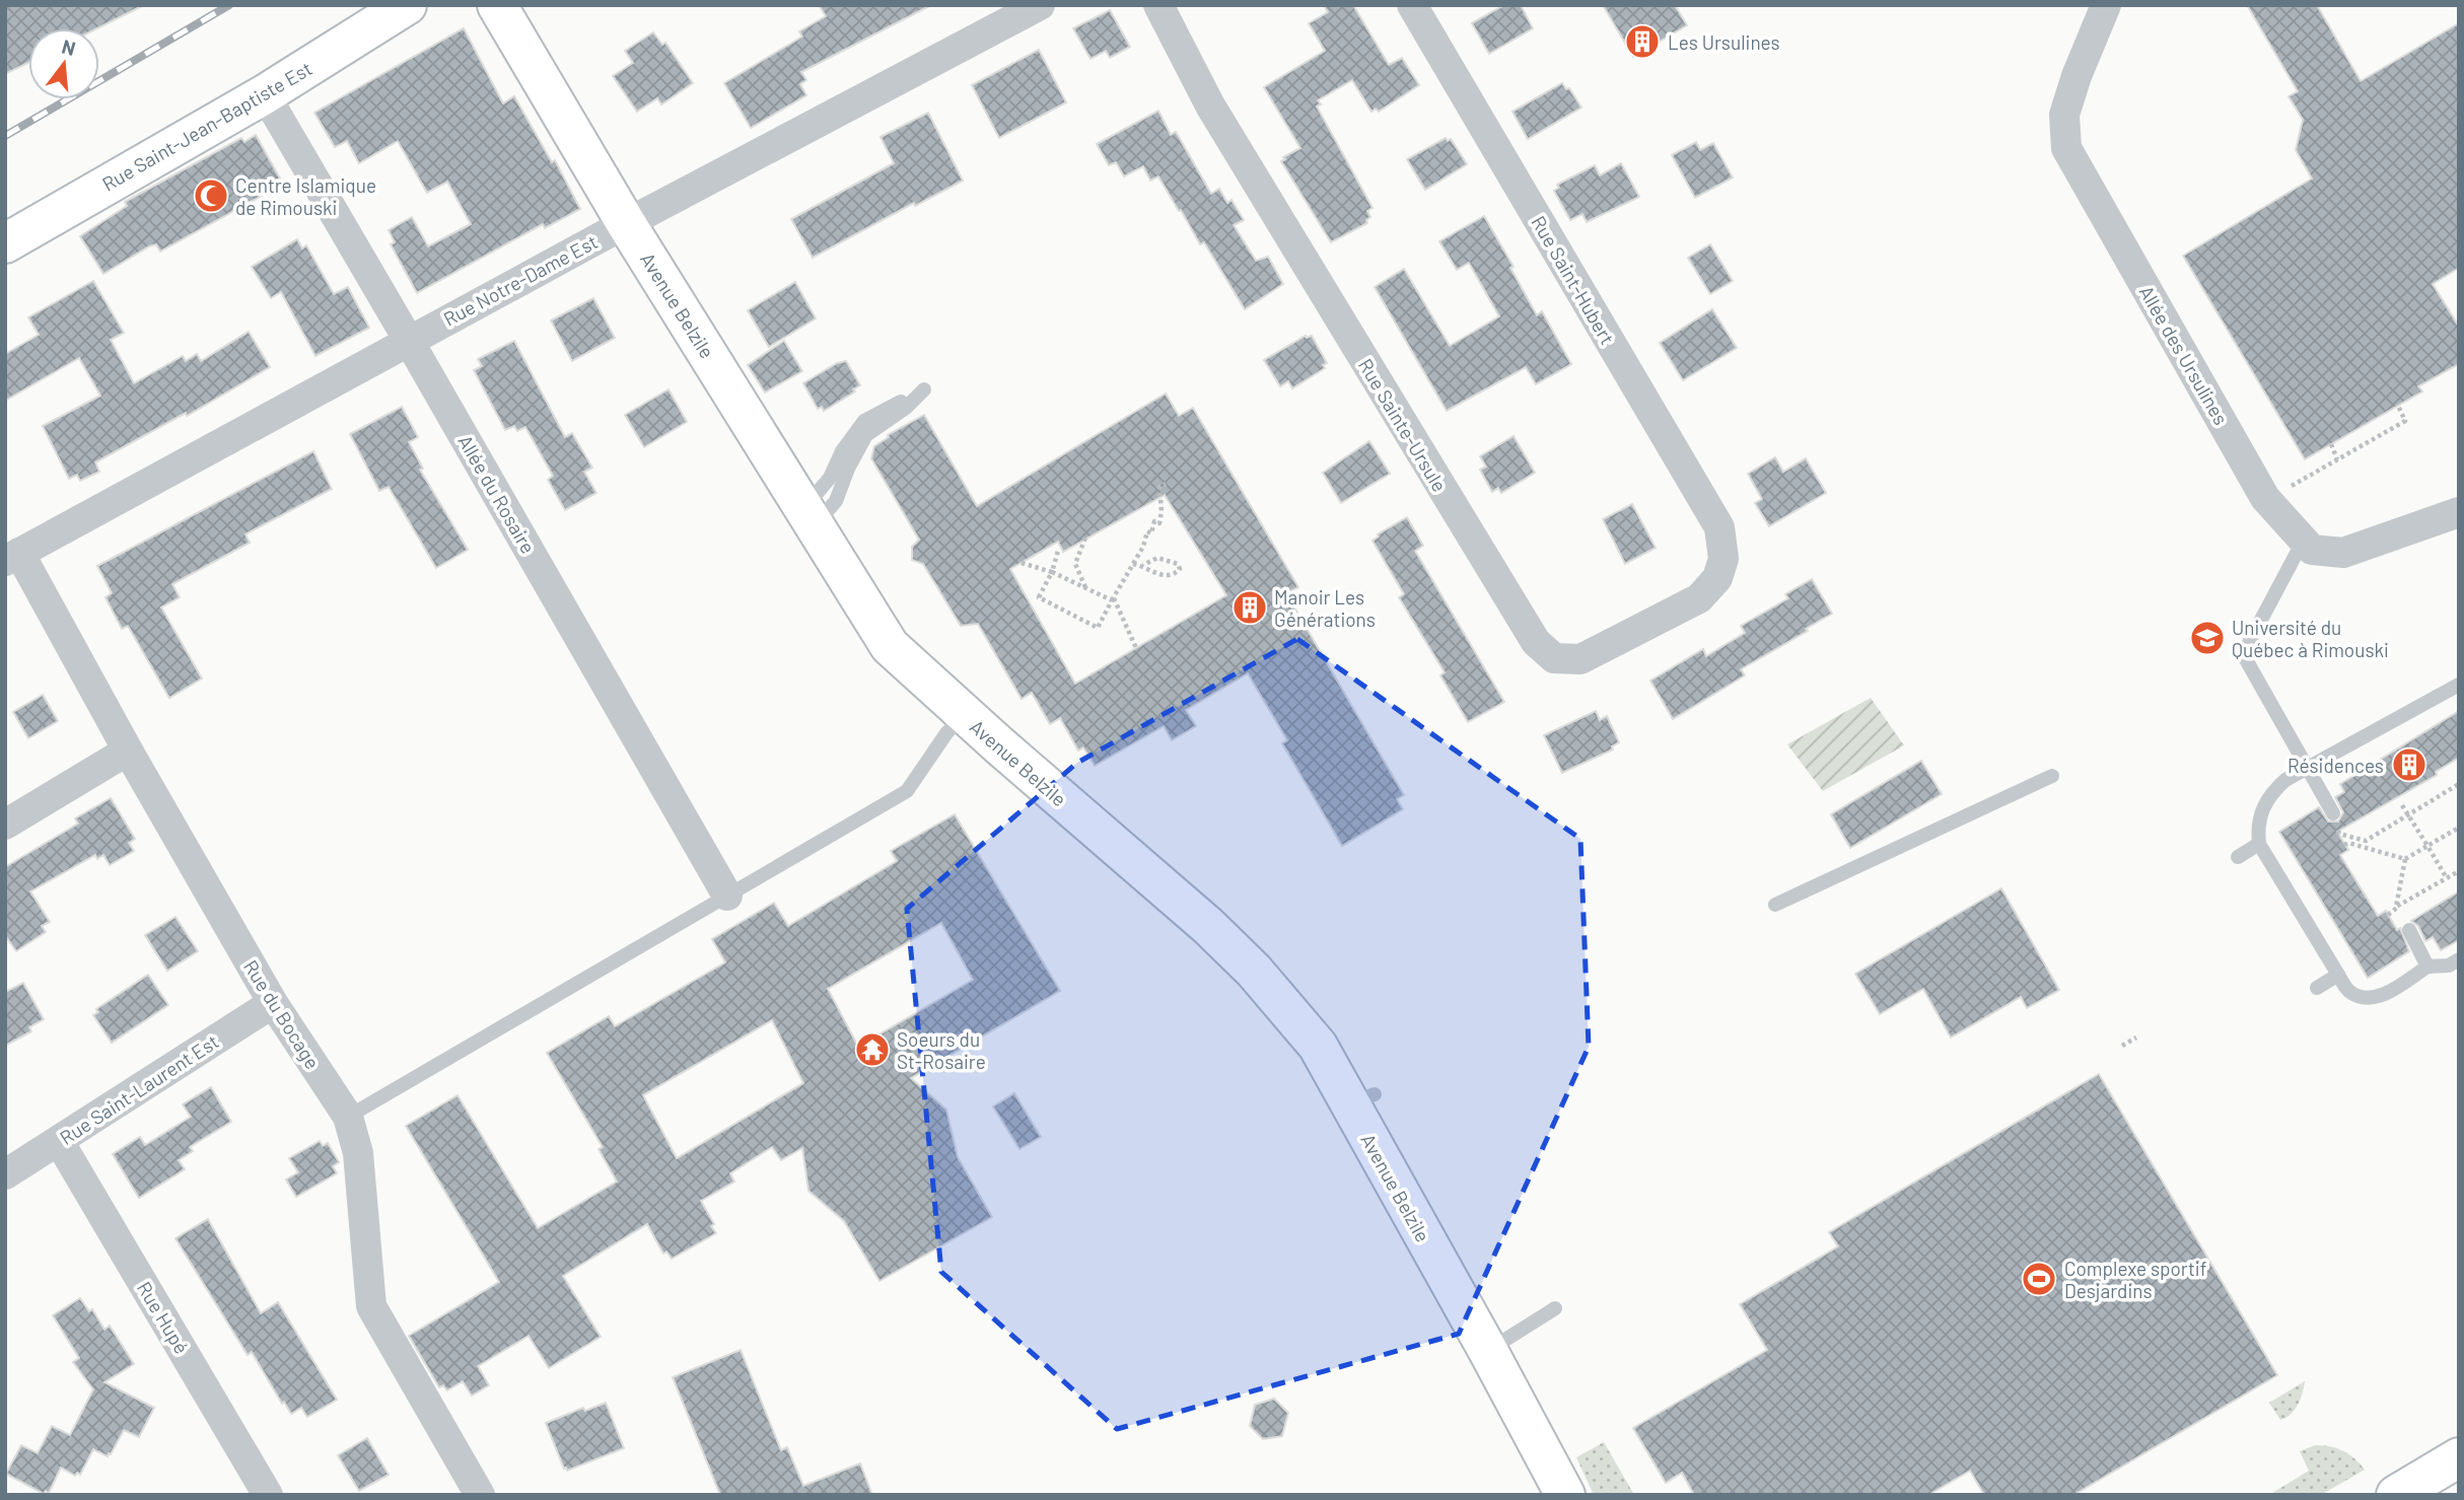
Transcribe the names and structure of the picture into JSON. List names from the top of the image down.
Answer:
{
  "streets": {
    "street": [
      "Rue Saint-Jean-Baptiste Est",
      "Rue Notre-Dame Est",
      "Rue Saint-Hubert",
      "Avenue Belzile",
      "Allée des Ursulines",
      "Rue Sainte-Ursule",
      "Allée du Rosaire",
      "Rue du Bocage",
      "Rue Saint-Laurent Est",
      "Rue Hupé"
    ]
  },
  "crossings": [
    ["Rue Saint-Jean-Baptiste Est", "Allée du Rosaire"],
    ["Rue Notre-Dame Est", "Avenue Belzile"],
    ["Rue Notre-Dame Est", "Allée du Rosaire"],
    ["Rue Notre-Dame Est", "Rue du Bocage"],
    ["Rue Saint-Hubert", "Rue Sainte-Ursule"],
    ["Rue du Bocage", "Rue Saint-Laurent Est"],
    ["Rue Saint-Laurent Est", "Rue Hupé"]
  ],
  "places": {
    "building": ["Les Ursulines", "Manoir Les Générations", "Résidences"],
    "mosque": ["Centre Islamique de Rimouski"],
    "school or university": ["Université du Québec à Rimouski"],
    "temple": ["Soeurs du St-Rosaire"],
    "sports": ["Complexe sportif Desjardins"]
  },
  "north": "top"
}
